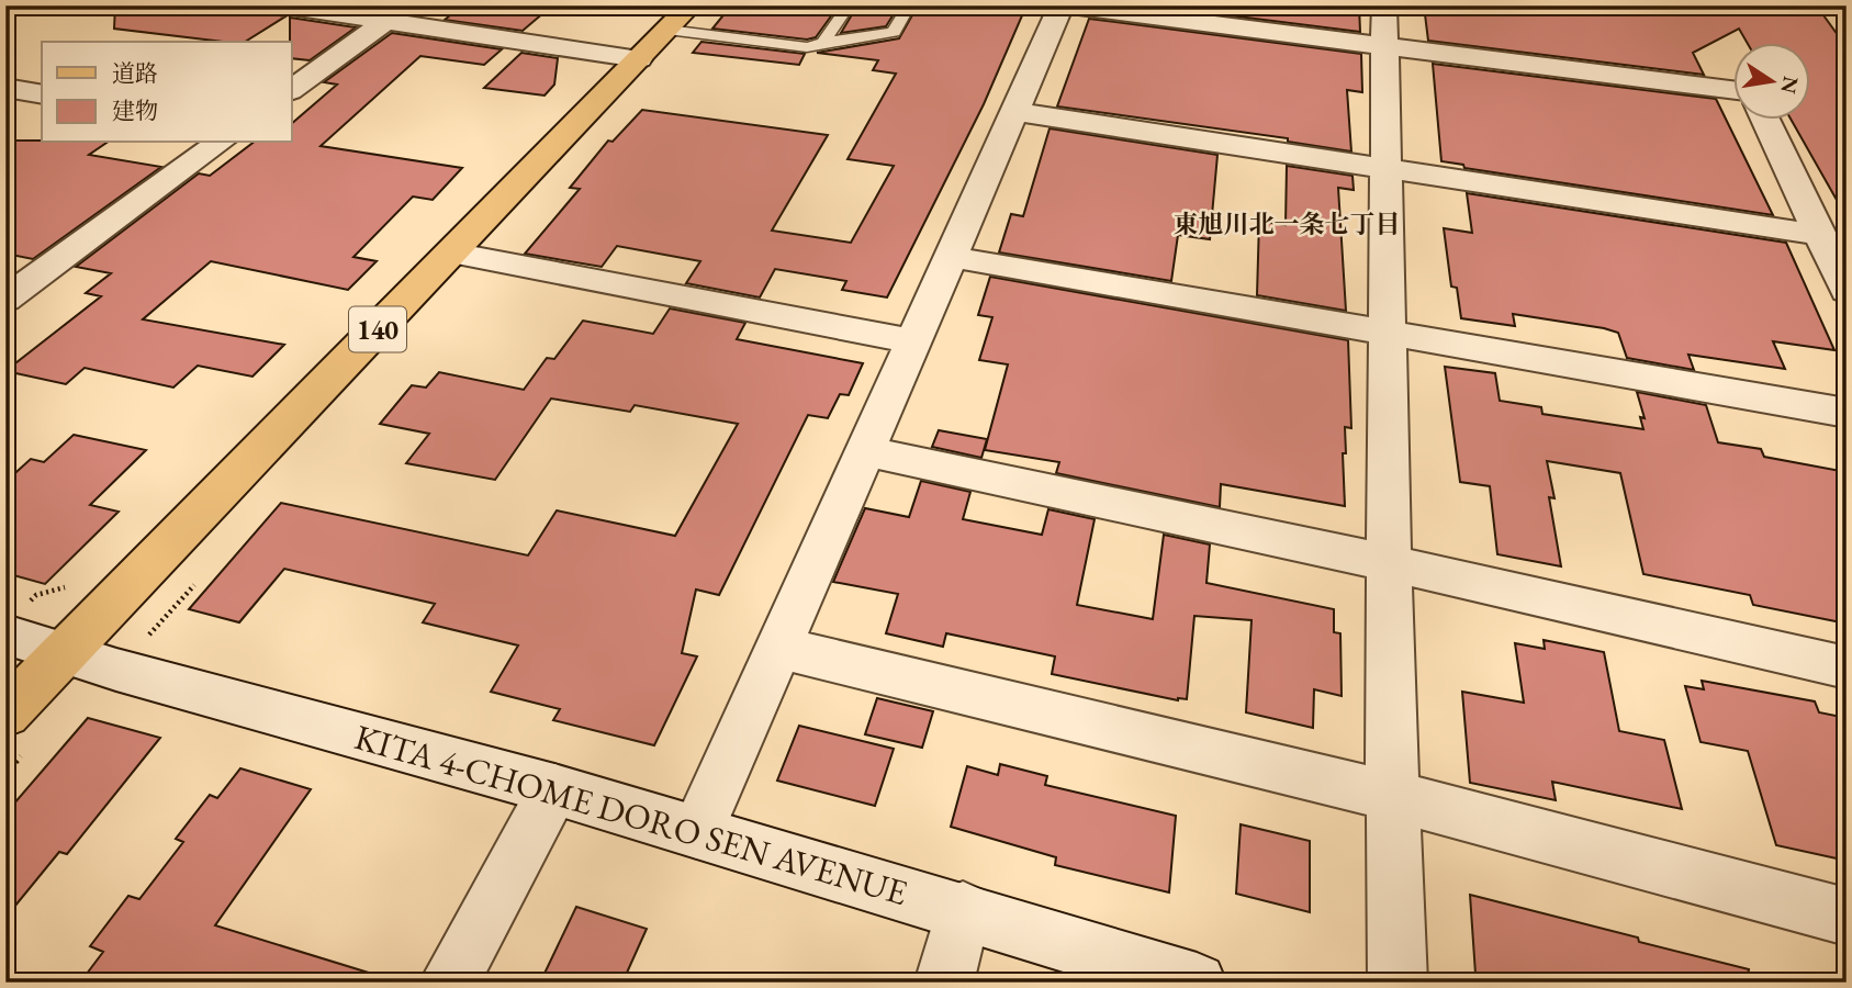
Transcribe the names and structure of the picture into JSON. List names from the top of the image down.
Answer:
{
  "streets": {
    "main road": ["140"],
    "street": ["KITA 4-CHOME DORO SEN AVENUE"]
  },
  "crossings": [
    ["140", "KITA 4-CHOME DORO SEN AVENUE"]
  ],
  "districts": ["東旭川北一条七丁目"],
  "legend": ["道路", "建物"],
  "north": "right"
}
